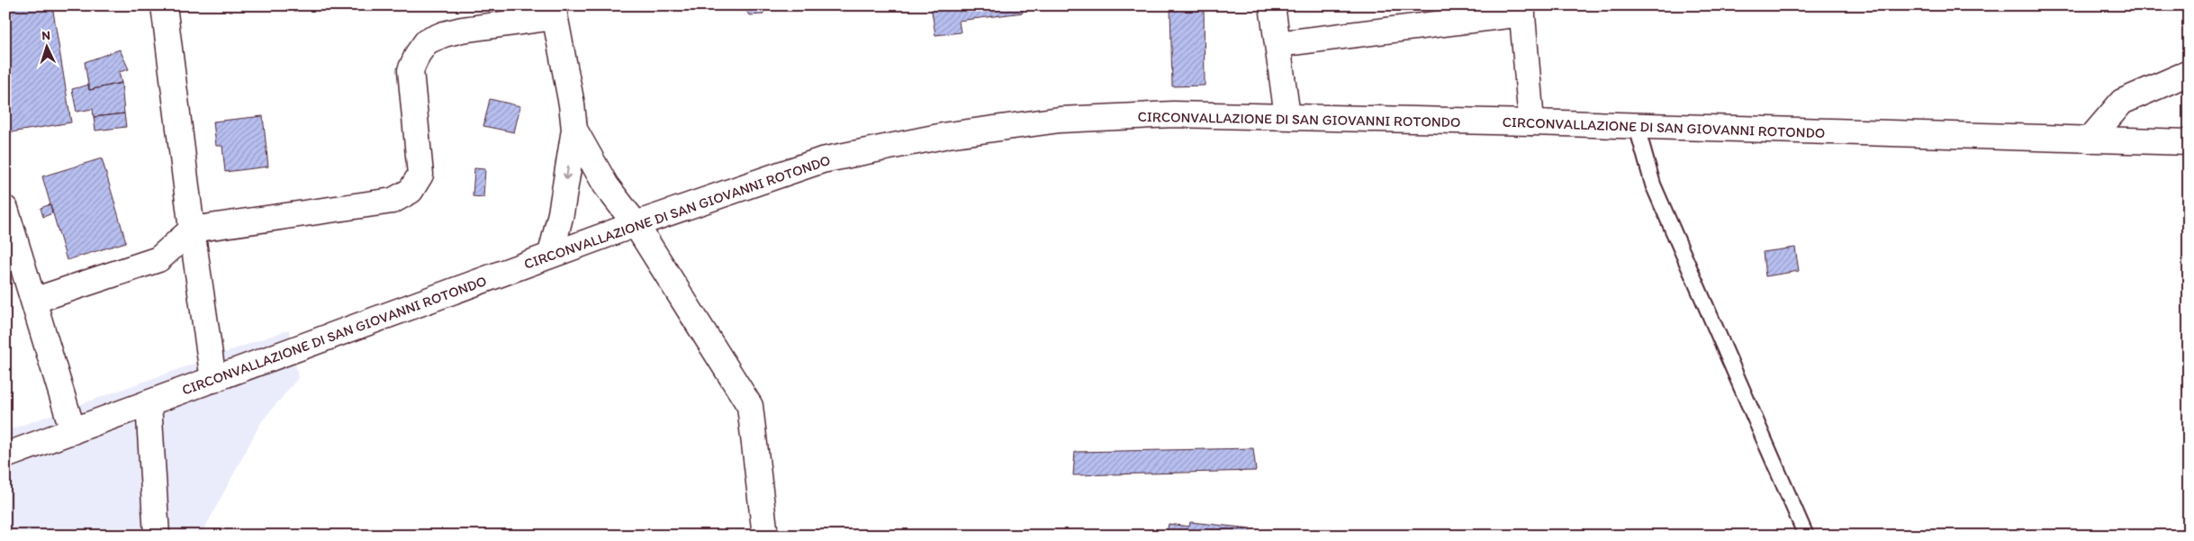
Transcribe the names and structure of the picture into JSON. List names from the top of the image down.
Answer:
{
  "streets": {
    "street": ["CIRCONVALLAZIONE DI SAN GIOVANNI ROTONDO"]
  },
  "north": "top"
}
